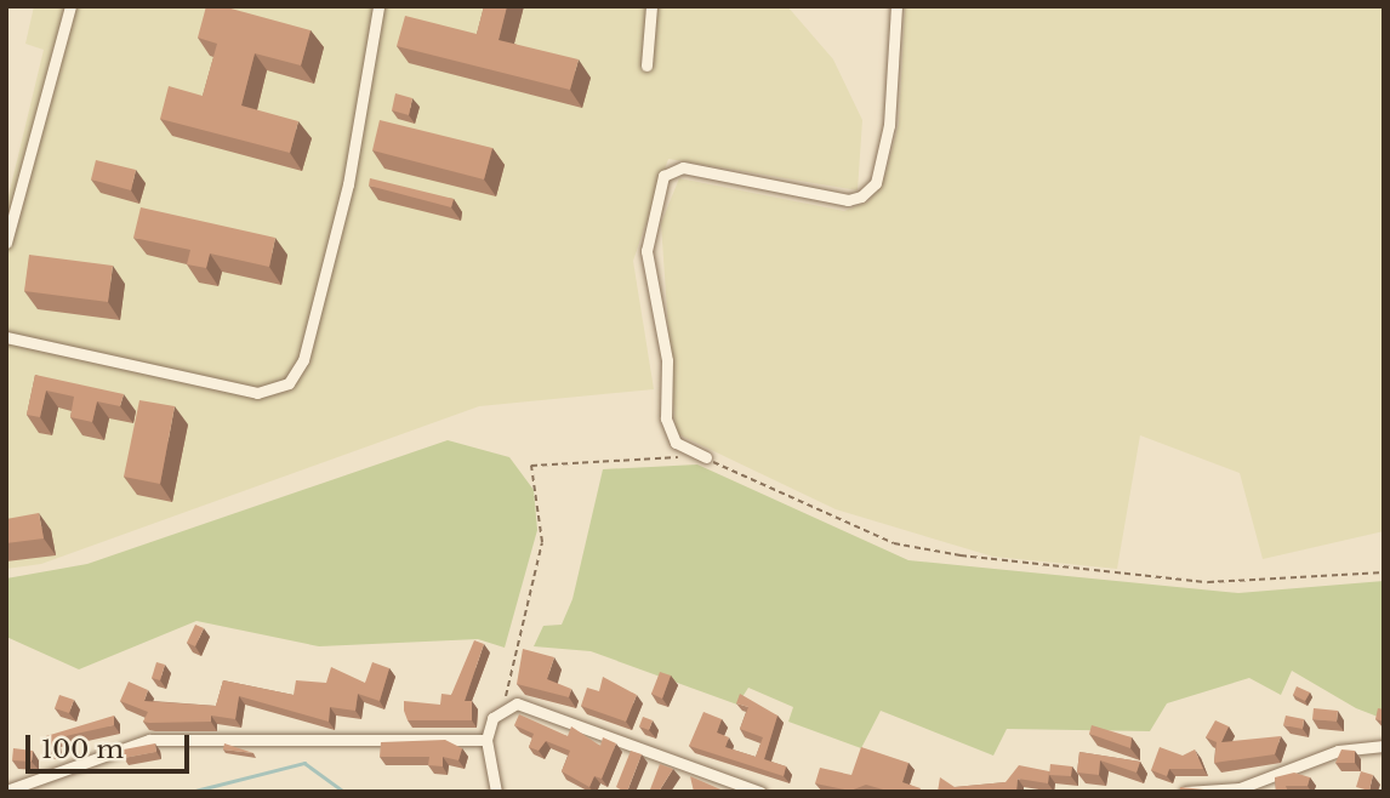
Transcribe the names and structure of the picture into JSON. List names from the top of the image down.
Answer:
{
  "scale_bar": "100 m"
}
